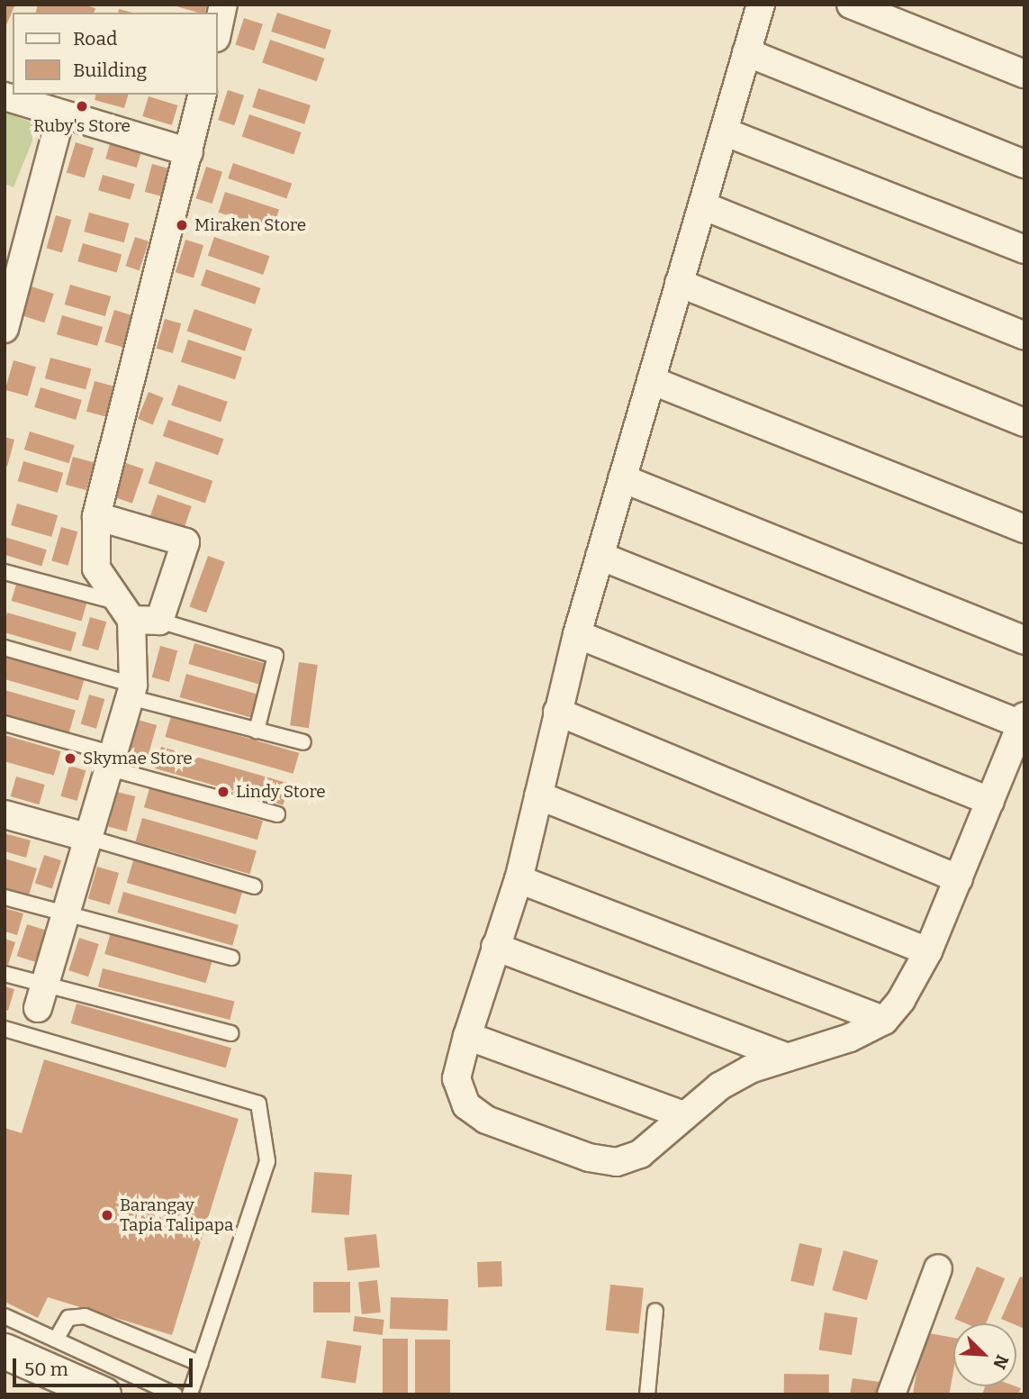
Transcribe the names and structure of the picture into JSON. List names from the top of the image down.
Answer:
{
  "places": [
    "Ruby's Store",
    "Miraken Store",
    "Skymae Store",
    "Lindy Store",
    "Barangay Tapia Talipapa"
  ],
  "legend": ["Road", "Building"],
  "scale_bar": "50 m",
  "north": "bottom right"
}
